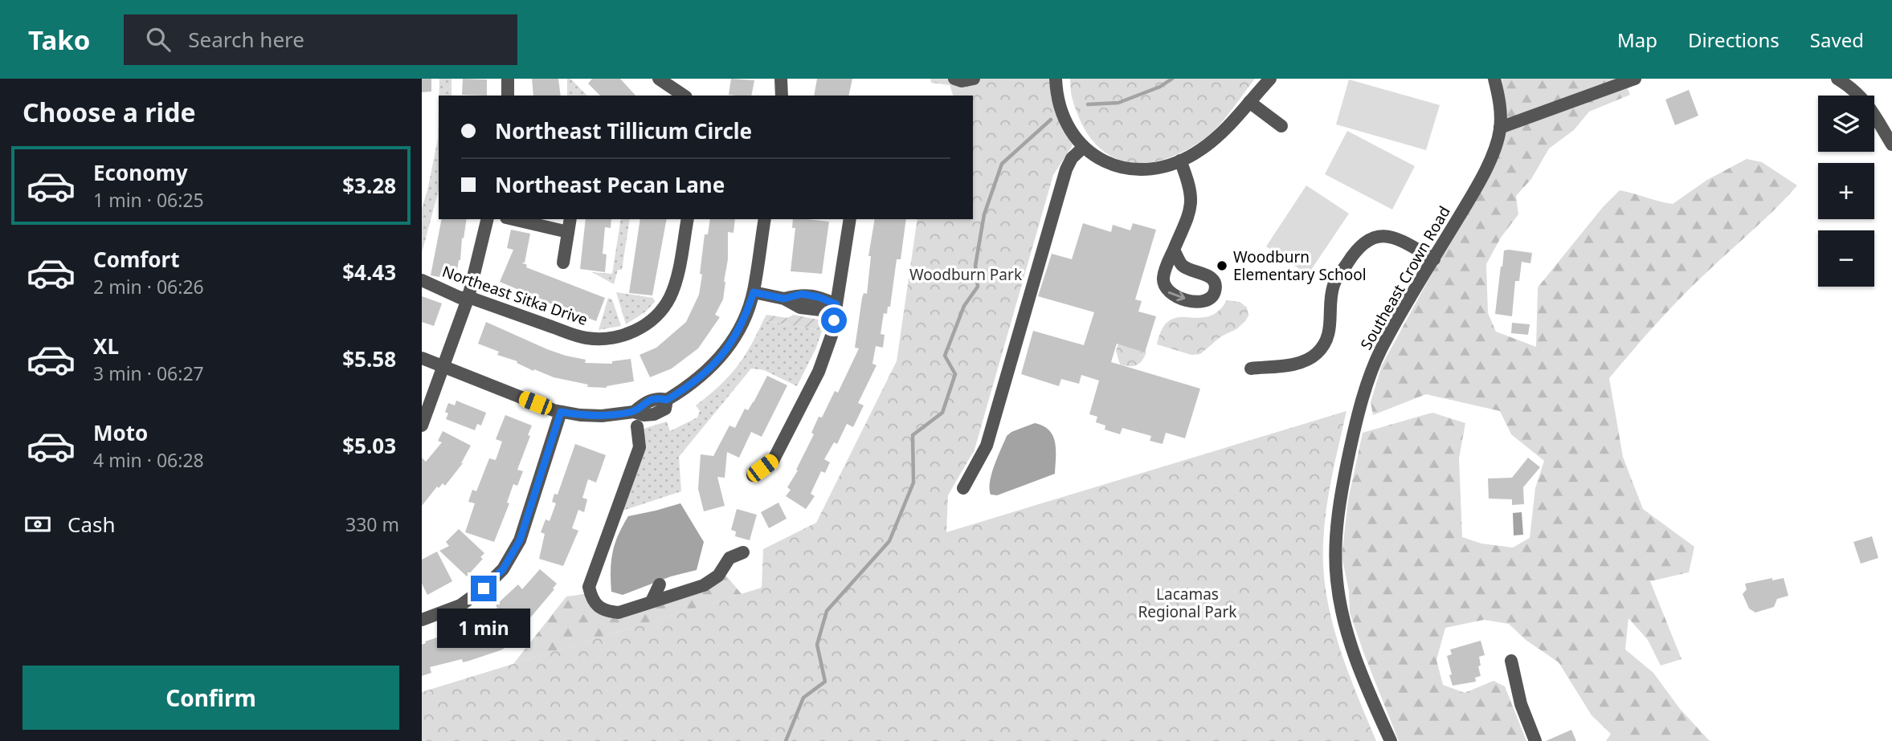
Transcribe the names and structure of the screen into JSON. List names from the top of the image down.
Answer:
{
  "streets": {
    "street": ["Southeast Crown Road", "Northeast Sitka Drive"]
  },
  "parks": ["Woodburn Park", "Lacamas Regional Park"],
  "places": ["Woodburn Elementary School"],
  "page": {
    "header": "Tako",
    "search": "Search here",
    "nav": ["Map", "Directions", "Saved"],
    "heading": "Choose a ride",
    "map_buttons": ["+", "−"],
    "banner": ["Northeast Tillicum Circle", "Northeast Pecan Lane"],
    "list": [
      {
        "name": "Economy",
        "note": "1 min · 06:25",
        "value": "$3.28"
      },
      {
        "name": "Comfort",
        "note": "2 min · 06:26",
        "value": "$4.43"
      },
      {
        "name": "XL",
        "note": "3 min · 06:27",
        "value": "$5.58"
      },
      {
        "name": "Moto",
        "note": "4 min · 06:28",
        "value": "$5.03"
      }
    ],
    "pay": ["Cash", "330 m"],
    "bubble": "1 min",
    "buttons": "Confirm"
  }
}
